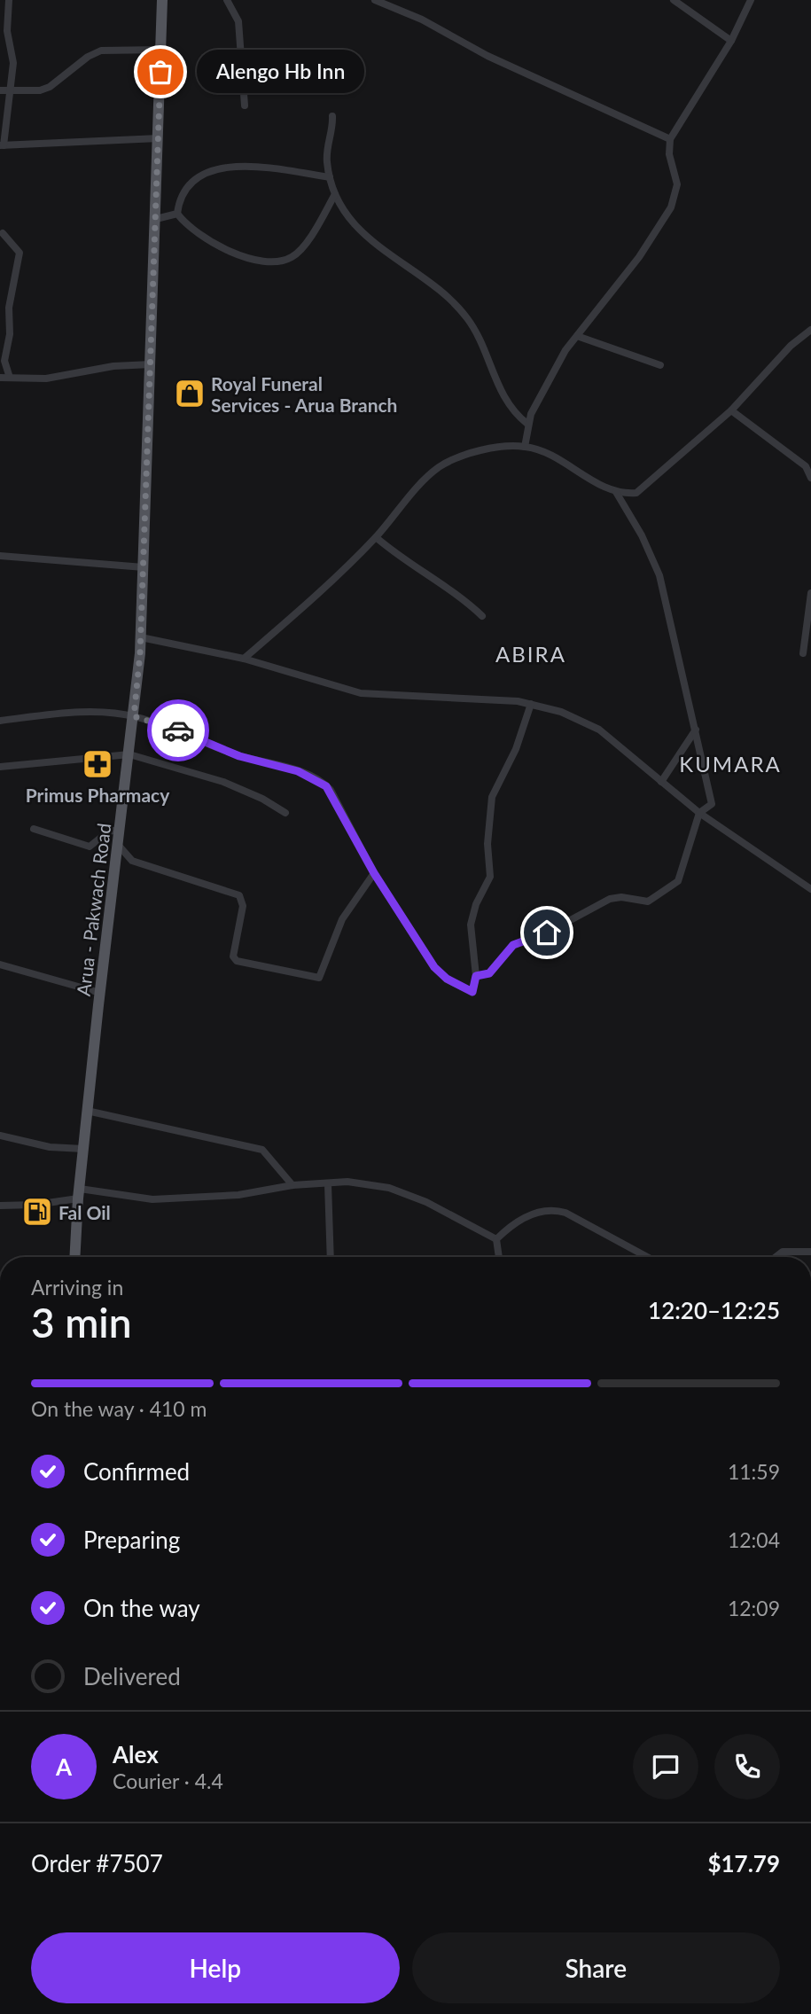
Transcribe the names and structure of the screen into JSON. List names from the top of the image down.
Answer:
{
  "streets": {
    "main road": ["Arua - Pakwach Road"]
  },
  "districts": ["ABIRA", "KUMARA"],
  "places": {
    "other": ["Alengo Hb Inn"],
    "shop": ["Royal Funeral Services - Arua Branch"],
    "pharmacy": ["Primus Pharmacy"],
    "fuel station": ["Fal Oil"]
  },
  "page": {
    "bubble": "Alengo Hb Inn",
    "heading": ["3 min", "Arriving in", "12:20–12:25"],
    "panel": [
      "Alex",
      "Courier · 4.4",
      "Order #7507",
      "$17.79"
    ],
    "bar": "On the way · 410 m",
    "list": [
      ["Confirmed", "11:59"],
      ["Preparing", "12:04"],
      ["On the way", "12:09"],
      "Delivered"
    ],
    "round": "A",
    "buttons": ["Help", "Share"]
  }
}
